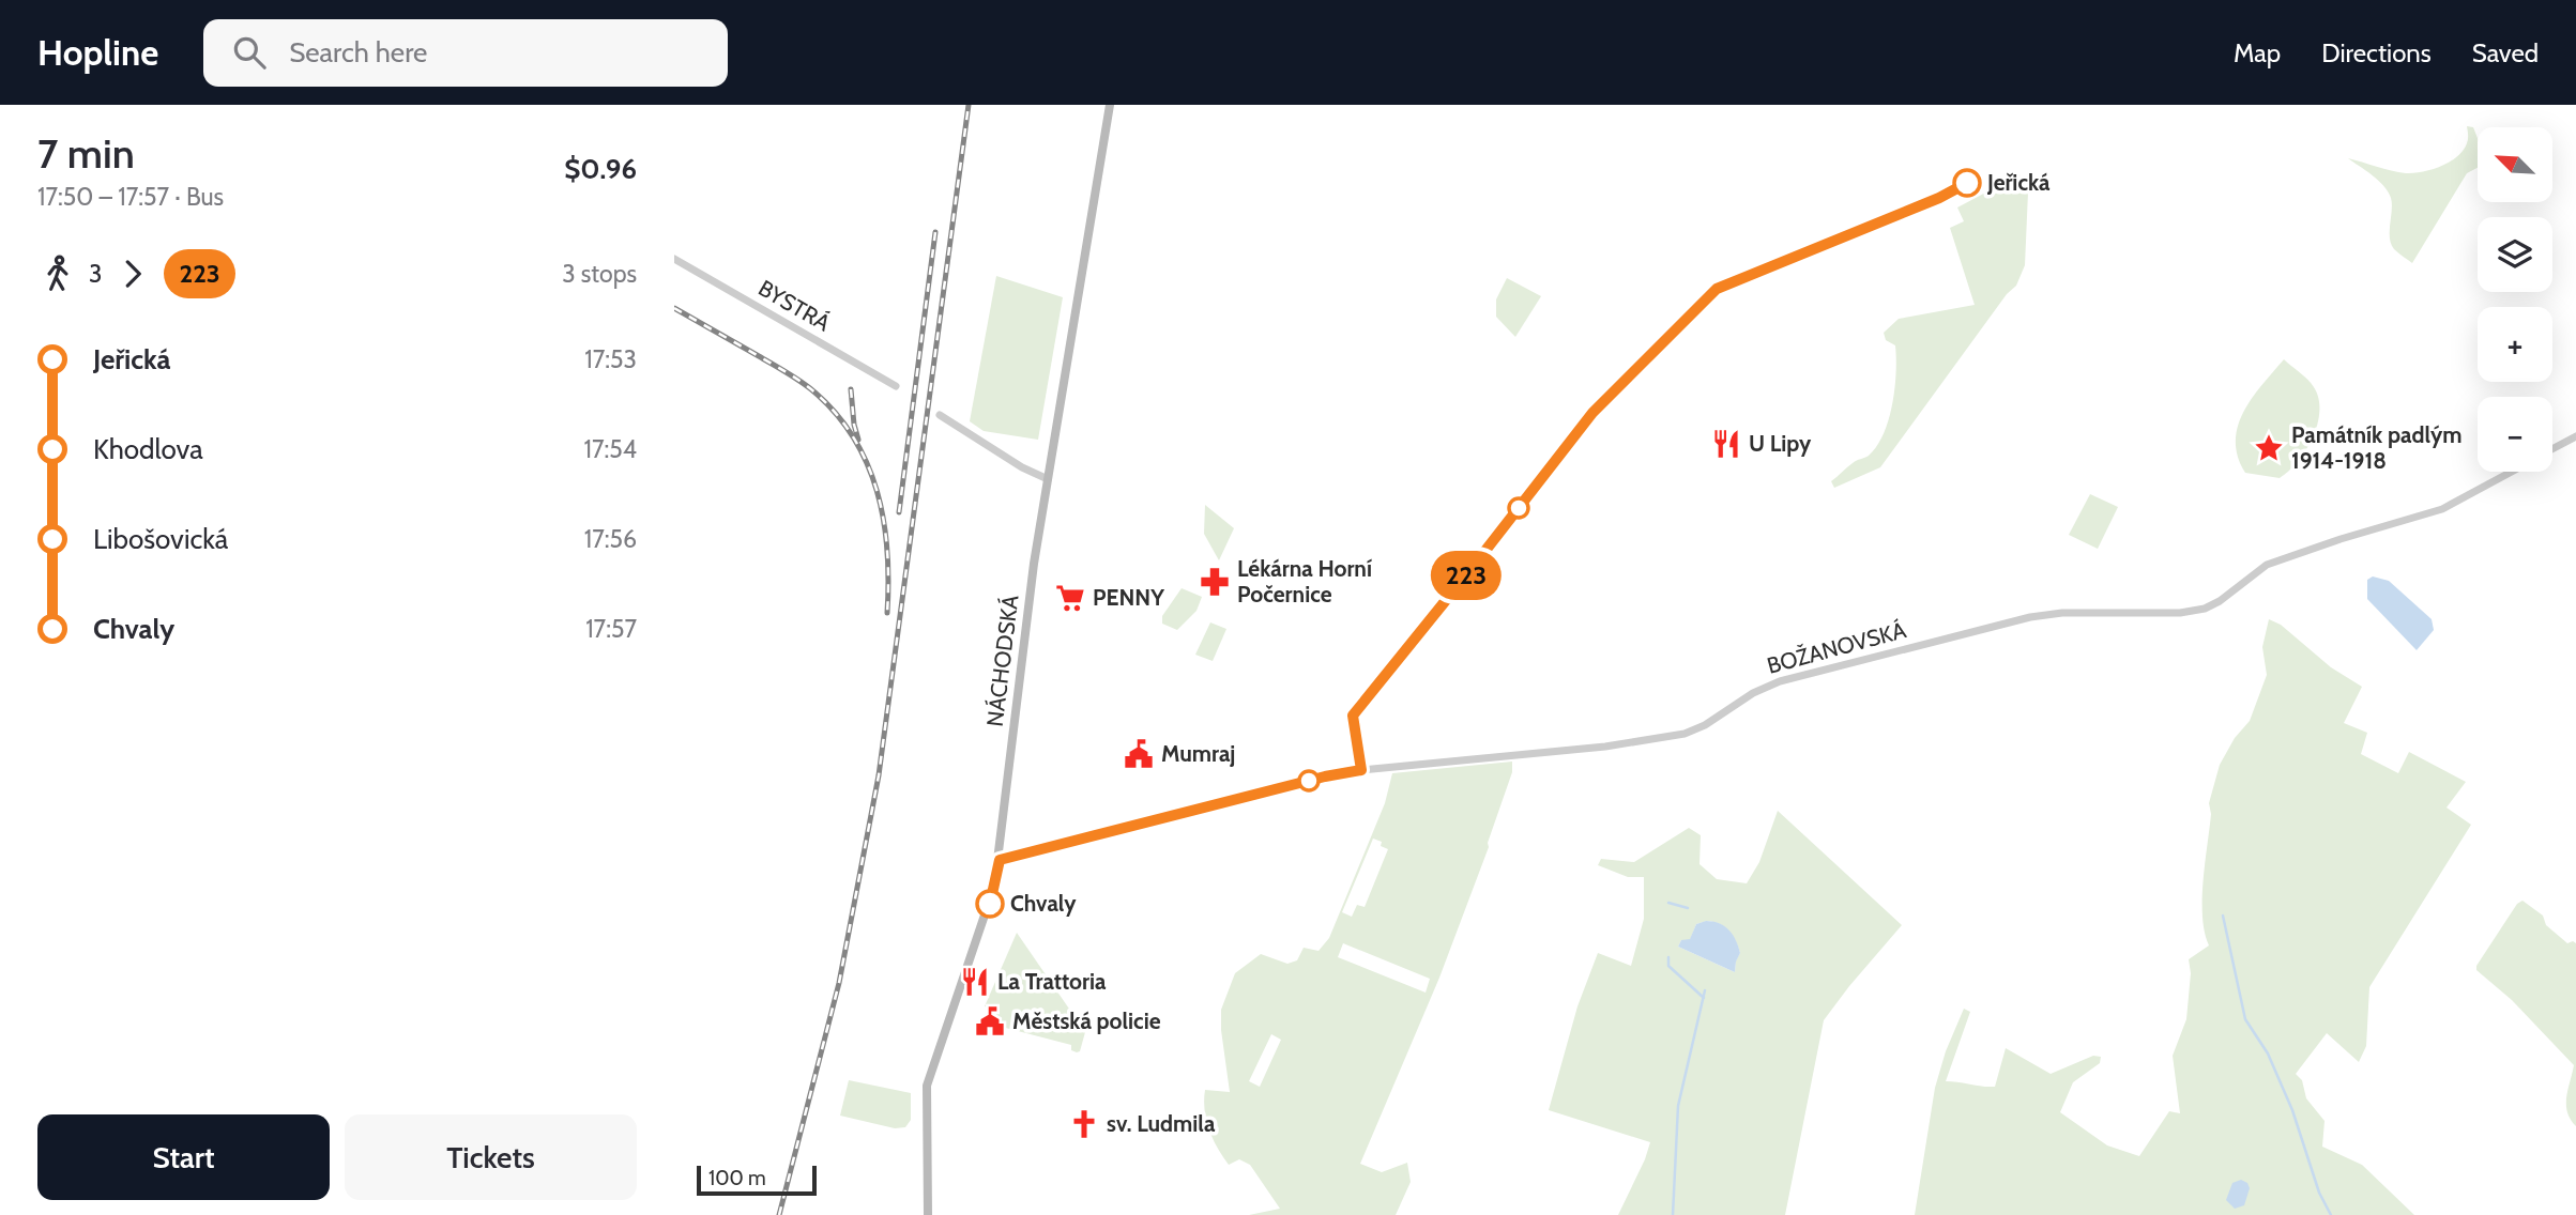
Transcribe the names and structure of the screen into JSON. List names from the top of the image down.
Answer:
{
  "streets": {
    "main road": ["NÁCHODSKÁ"],
    "street": ["BYSTRÁ", "BOŽANOVSKÁ"]
  },
  "crossings": [
    ["BOŽANOVSKÁ", "NÁCHODSKÁ"]
  ],
  "places": {
    "other": ["Jeřická", "Chvaly"],
    "restaurant": ["U Lipy", "La Trattoria"],
    "place": ["Památník padlým 1914-1918"],
    "pharmacy": ["Lékárna Horní Počernice"],
    "supermarket": ["PENNY"],
    "public building": ["Mumraj", "Městská policie"],
    "church": ["sv. Ludmila"]
  },
  "lines": ["bus line 223"],
  "scale_bar": "100 m",
  "north": "top left",
  "page": {
    "header": "Hopline",
    "search": "Search here",
    "nav": ["Map", "Directions", "Saved"],
    "heading": ["7 min", "17:50 – 17:57 · Bus", "$0.96"],
    "on_map": "223",
    "map_buttons": ["+", "−"],
    "legs": ["3", "223", "3 stops"],
    "list": [
      {
        "name": "Jeřická",
        "value": "17:53"
      },
      {
        "name": "Khodlova",
        "value": "17:54"
      },
      {
        "name": "Libošovická",
        "value": "17:56"
      },
      {
        "name": "Chvaly",
        "value": "17:57"
      }
    ],
    "buttons": ["Start", "Tickets"],
    "scale": "100 m"
  }
}
